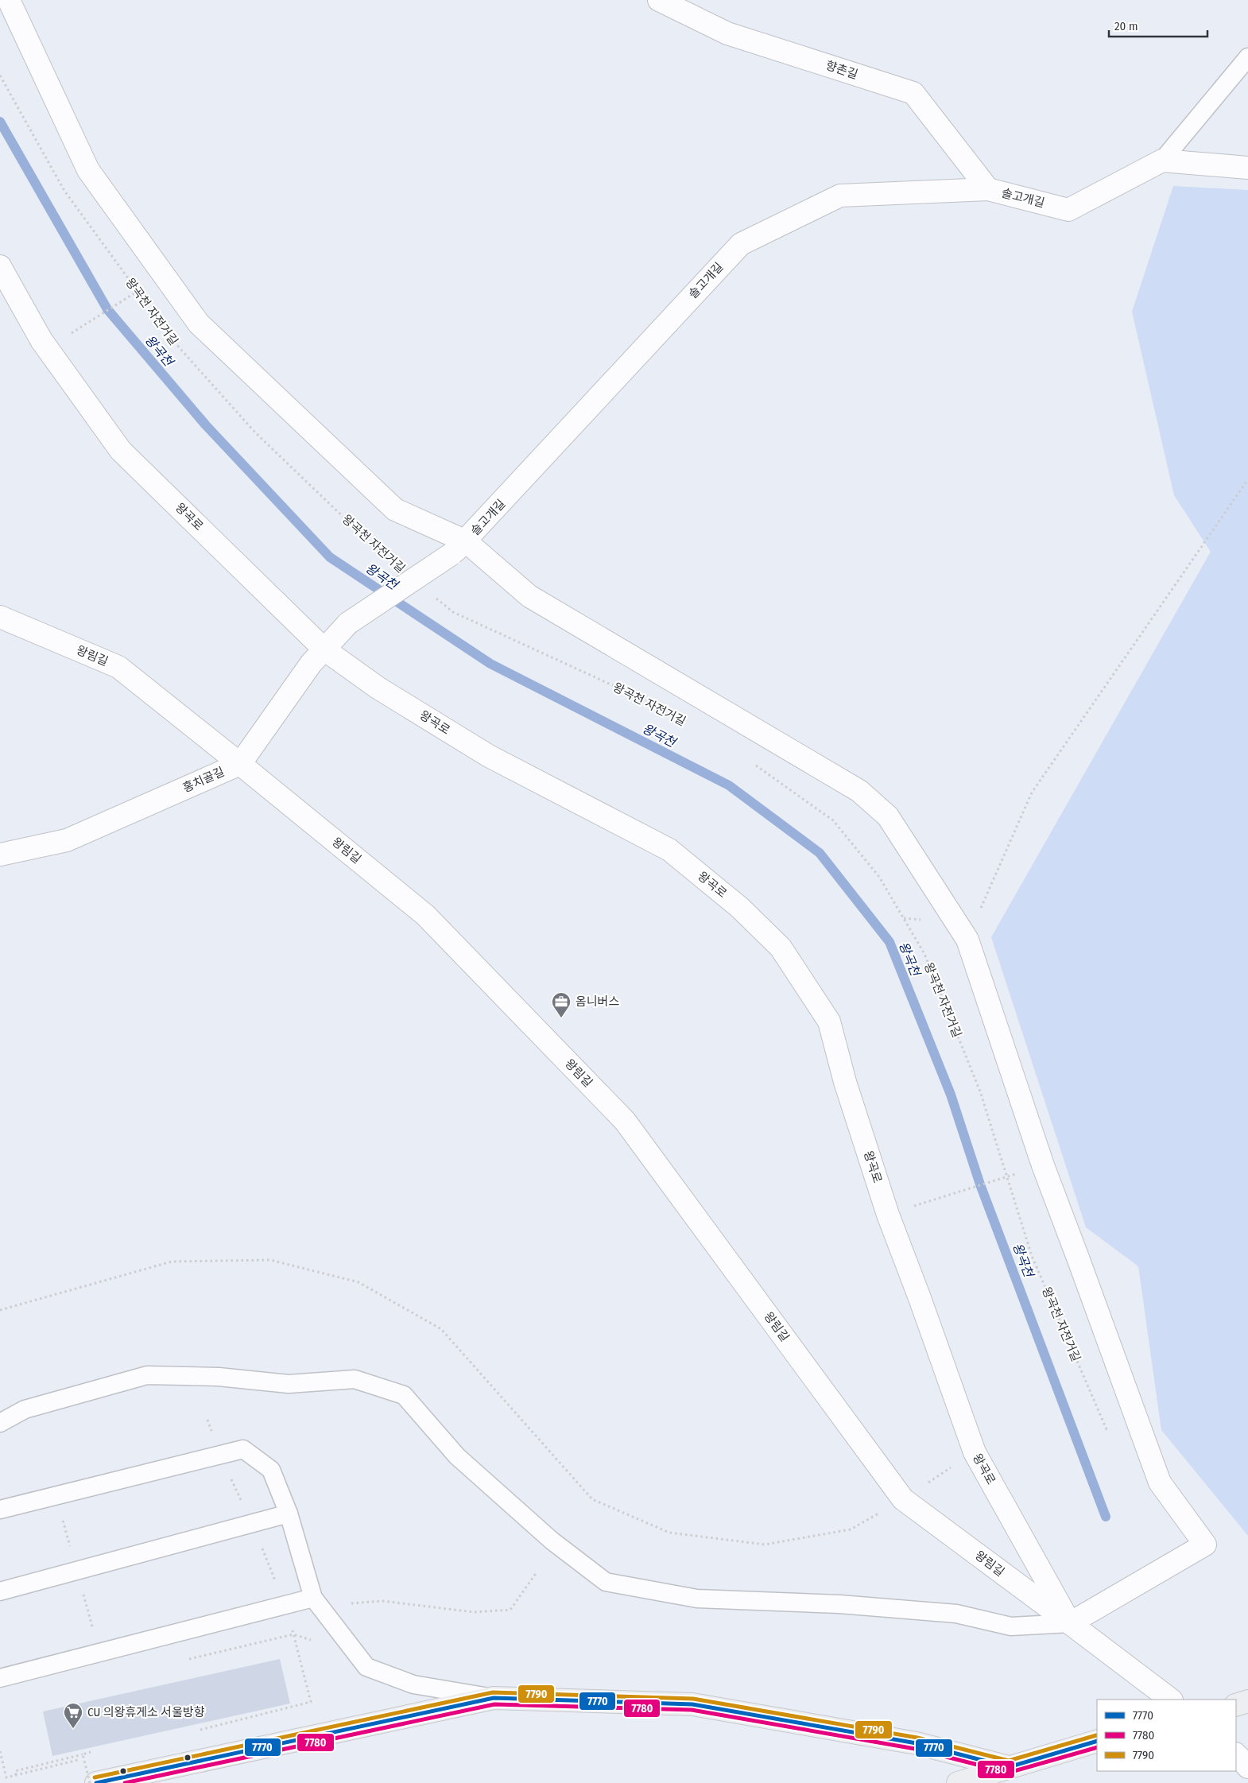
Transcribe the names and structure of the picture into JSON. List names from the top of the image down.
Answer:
{
  "streets": {
    "street": [
      "향촌길",
      "솔고개길",
      "왕곡로",
      "왕림길",
      "홍치골길"
    ],
    "path": ["왕곡천 자전거길"]
  },
  "crossings": [
    ["향촌길", "솔고개길"],
    ["솔고개길", "왕곡로"],
    ["왕곡로", "왕림길"],
    ["왕림길", "홍치골길"]
  ],
  "water": ["왕곡천"],
  "places": {
    "office": ["옴니버스"],
    "supermarket": ["CU 의왕휴게소 서울방향"]
  },
  "lines": ["transit line 7790", "transit line 7770", "transit line 7780"],
  "legend": ["7770", "7780", "7790"],
  "scale_bar": "20 m"
}
